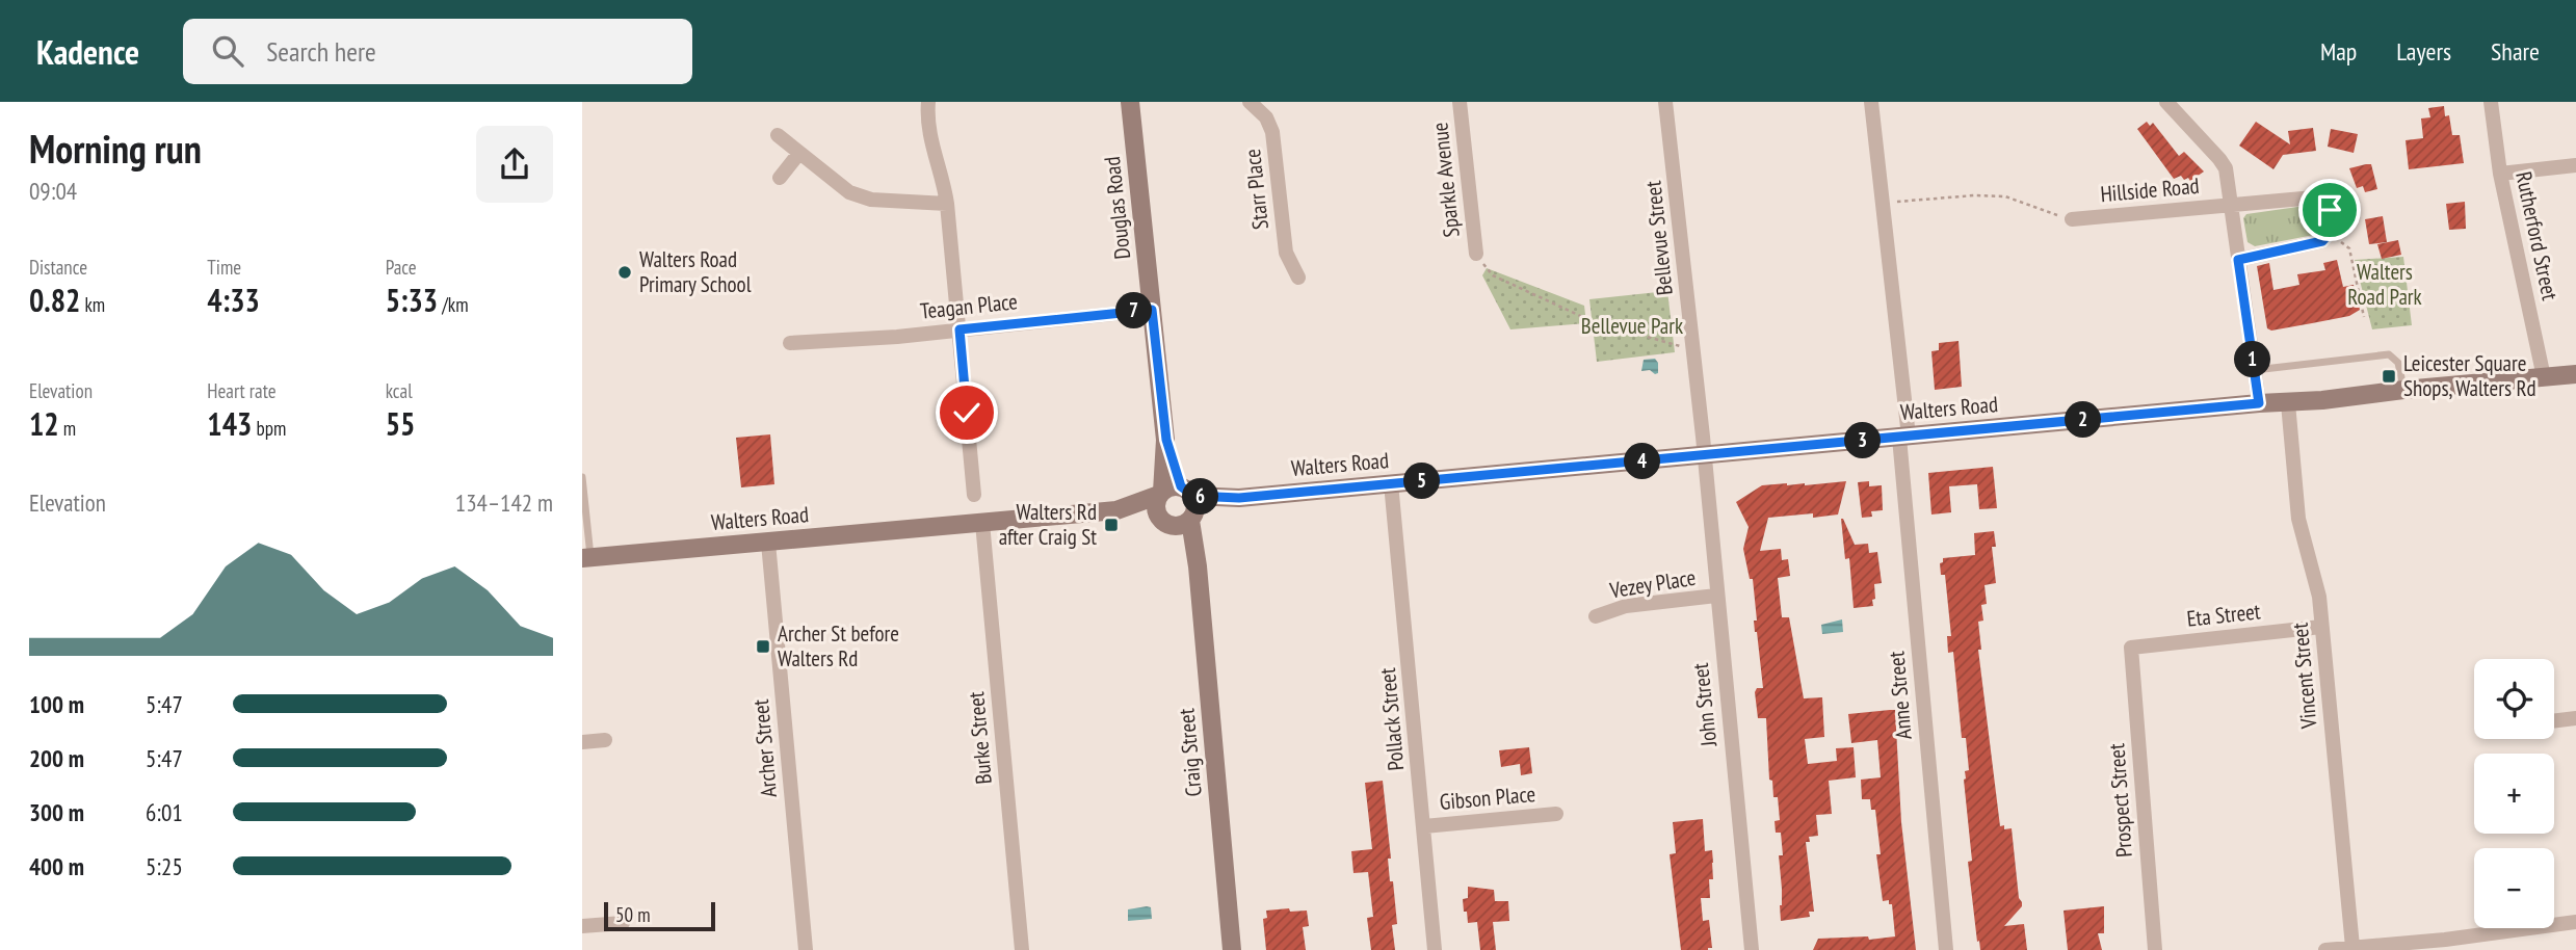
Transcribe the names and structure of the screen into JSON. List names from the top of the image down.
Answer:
{
  "streets": {
    "main road": ["Douglas Road", "Walters Road", "Craig Street"],
    "street": [
      "Sparkle Avenue",
      "Starr Place",
      "Hillside Road",
      "Rutherford Street",
      "Bellevue Street",
      "Teagan Place",
      "Vezey Place",
      "Eta Street",
      "Vincent Street",
      "Anne Street",
      "John Street",
      "Pollack Street",
      "Burke Street",
      "Archer Street",
      "Gibson Place",
      "Prospect Street"
    ]
  },
  "crossings": [
    ["Douglas Road", "Teagan Place"],
    ["Douglas Road", "Walters Road"],
    ["Douglas Road", "Craig Street"],
    ["Rutherford Street", "Walters Road"],
    ["Bellevue Street", "Walters Road"],
    ["Bellevue Street", "John Street"],
    ["Walters Road", "Vincent Street"],
    ["Walters Road", "Anne Street"],
    ["Walters Road", "John Street"],
    ["Walters Road", "Pollack Street"],
    ["Walters Road", "Burke Street"],
    ["Walters Road", "Archer Street"],
    ["Walters Road", "Craig Street"],
    ["Vezey Place", "John Street"],
    ["Eta Street", "Vincent Street"],
    ["Eta Street", "Prospect Street"],
    ["Pollack Street", "Gibson Place"]
  ],
  "parks": ["Walters Road Park", "Bellevue Park"],
  "places": {
    "other": ["Walters Road Primary School"],
    "transit": ["Leicester Square Shops, Walters Rd", "Walters Rd after Craig St", "Archer St before Walters Rd"]
  },
  "scale_bar": "50 m",
  "page": {
    "header": "Kadence",
    "search": "Search here",
    "nav": ["Map", "Layers", "Share"],
    "heading": ["Morning run", "09:04"],
    "stats": [
      ["Distance", "0.82 km"],
      ["Time", "4:33"],
      ["Pace", "5:33 /km"],
      ["Elevation", "12 m"],
      ["Heart rate", "143 bpm"],
      ["kcal", "55"]
    ],
    "pins": [
      "7",
      "1",
      "2",
      "3",
      "4",
      "5",
      "6"
    ],
    "chart": ["Elevation", "134–142 m"],
    "map_buttons": ["+", "−"],
    "list": [
      {
        "name": "100 m",
        "note": "5:47"
      },
      {
        "name": "200 m",
        "note": "5:47"
      },
      {
        "name": "300 m",
        "note": "6:01"
      },
      {
        "name": "400 m",
        "note": "5:25"
      }
    ],
    "scale": "50 m"
  }
}
